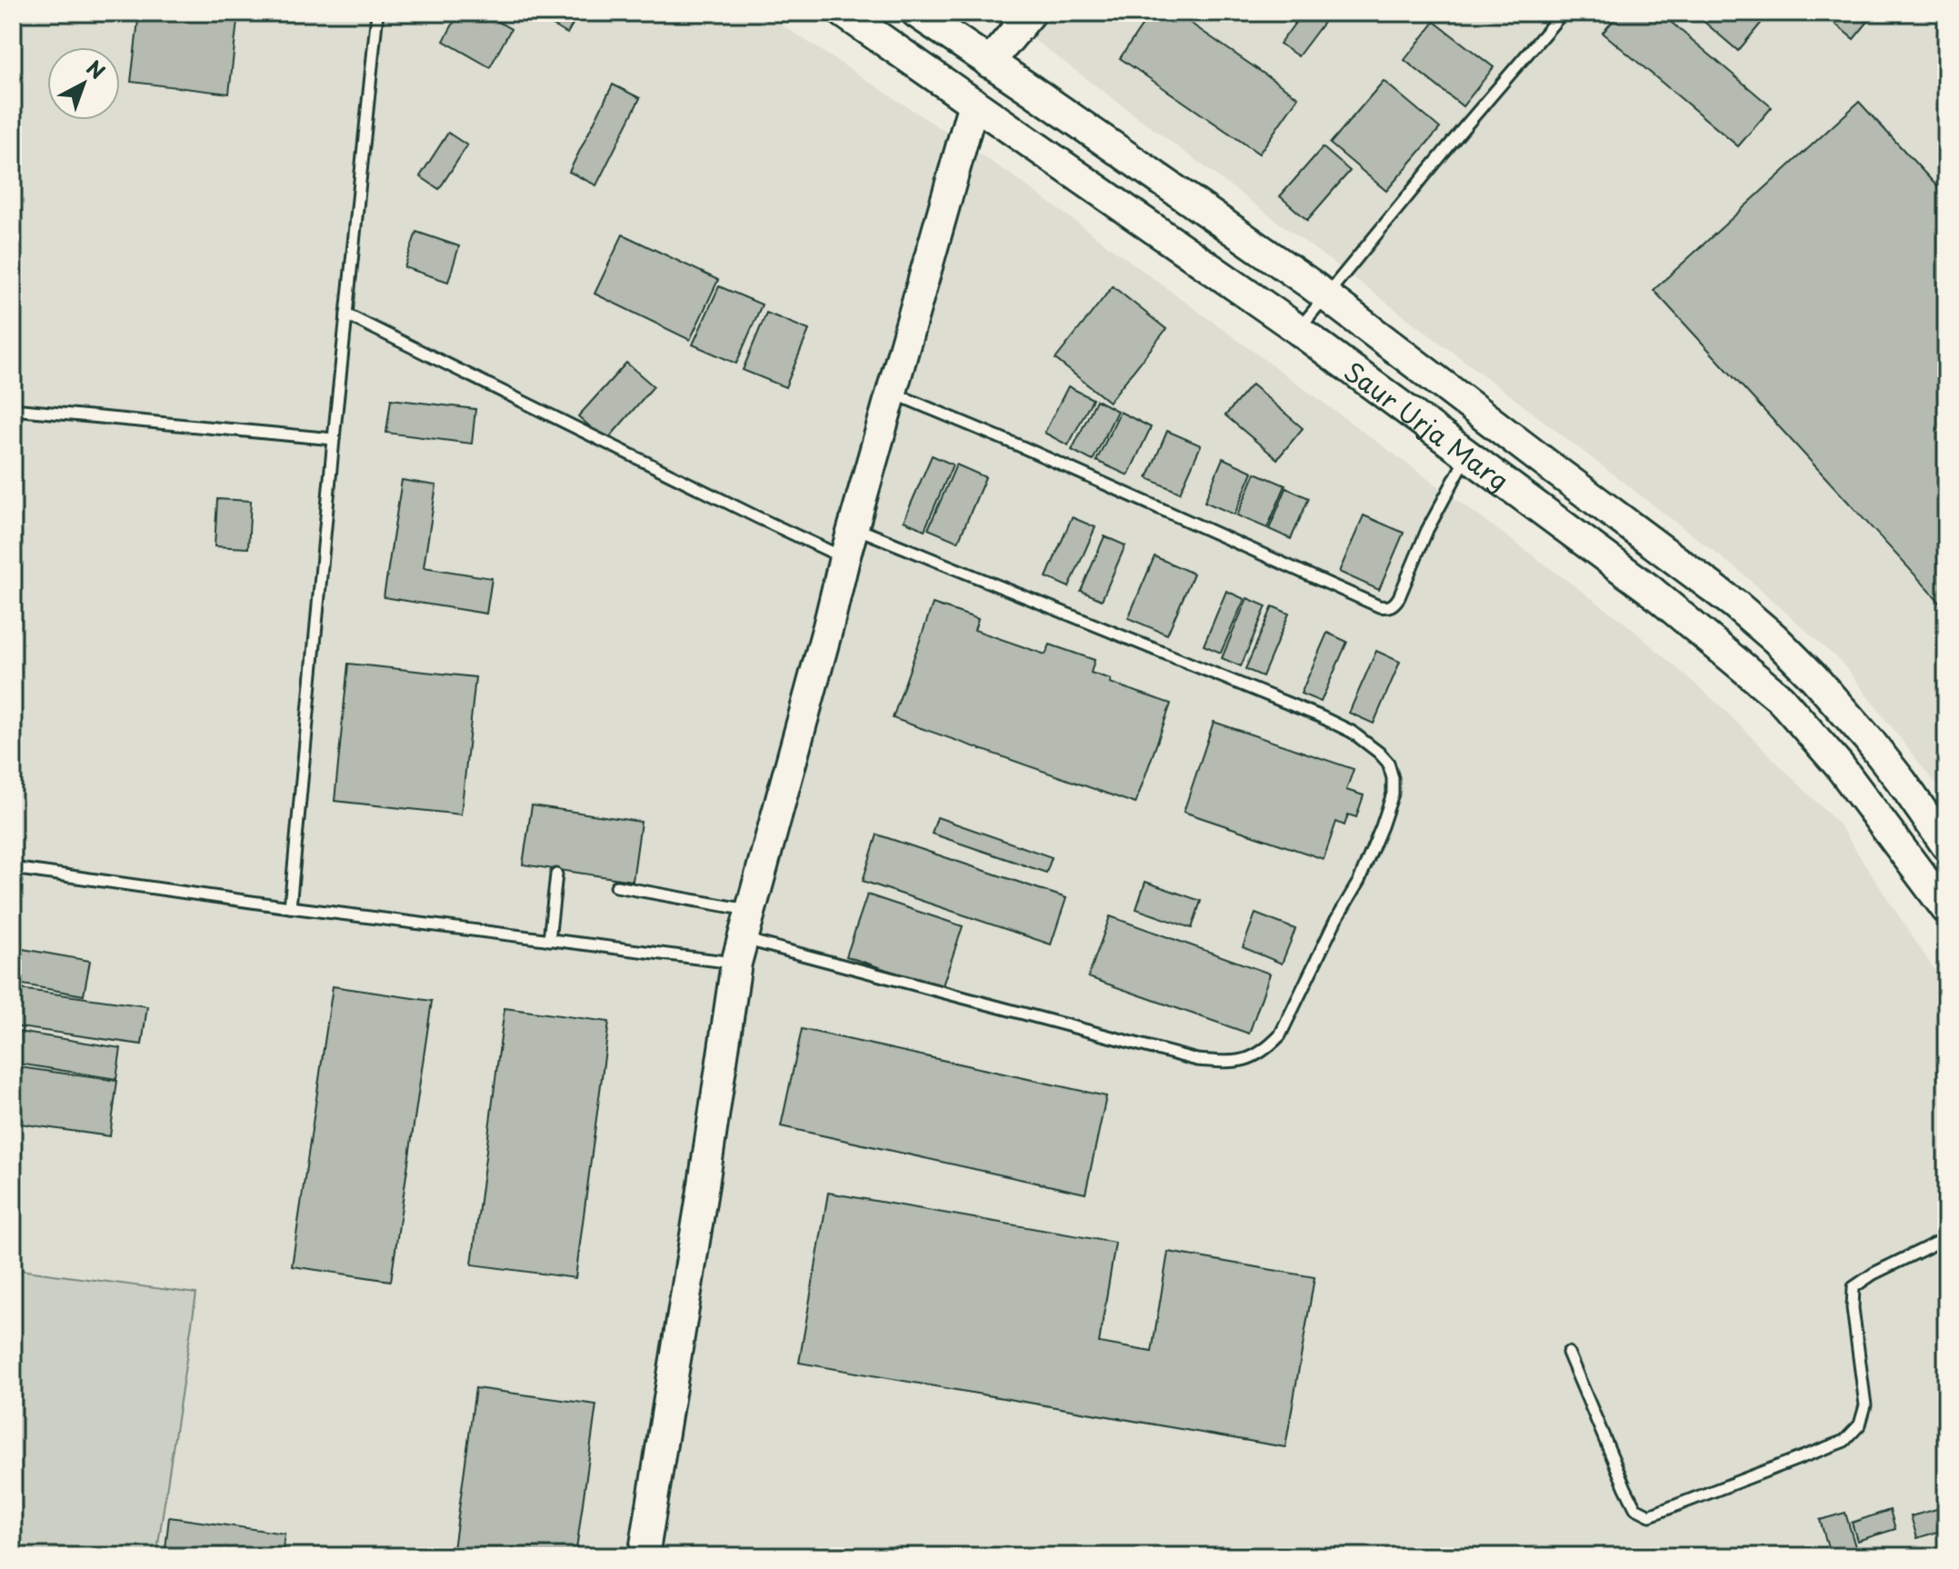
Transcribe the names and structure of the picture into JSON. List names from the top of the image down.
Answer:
{
  "streets": {
    "street": ["Saur Urja Marg"]
  },
  "north": "top right"
}
